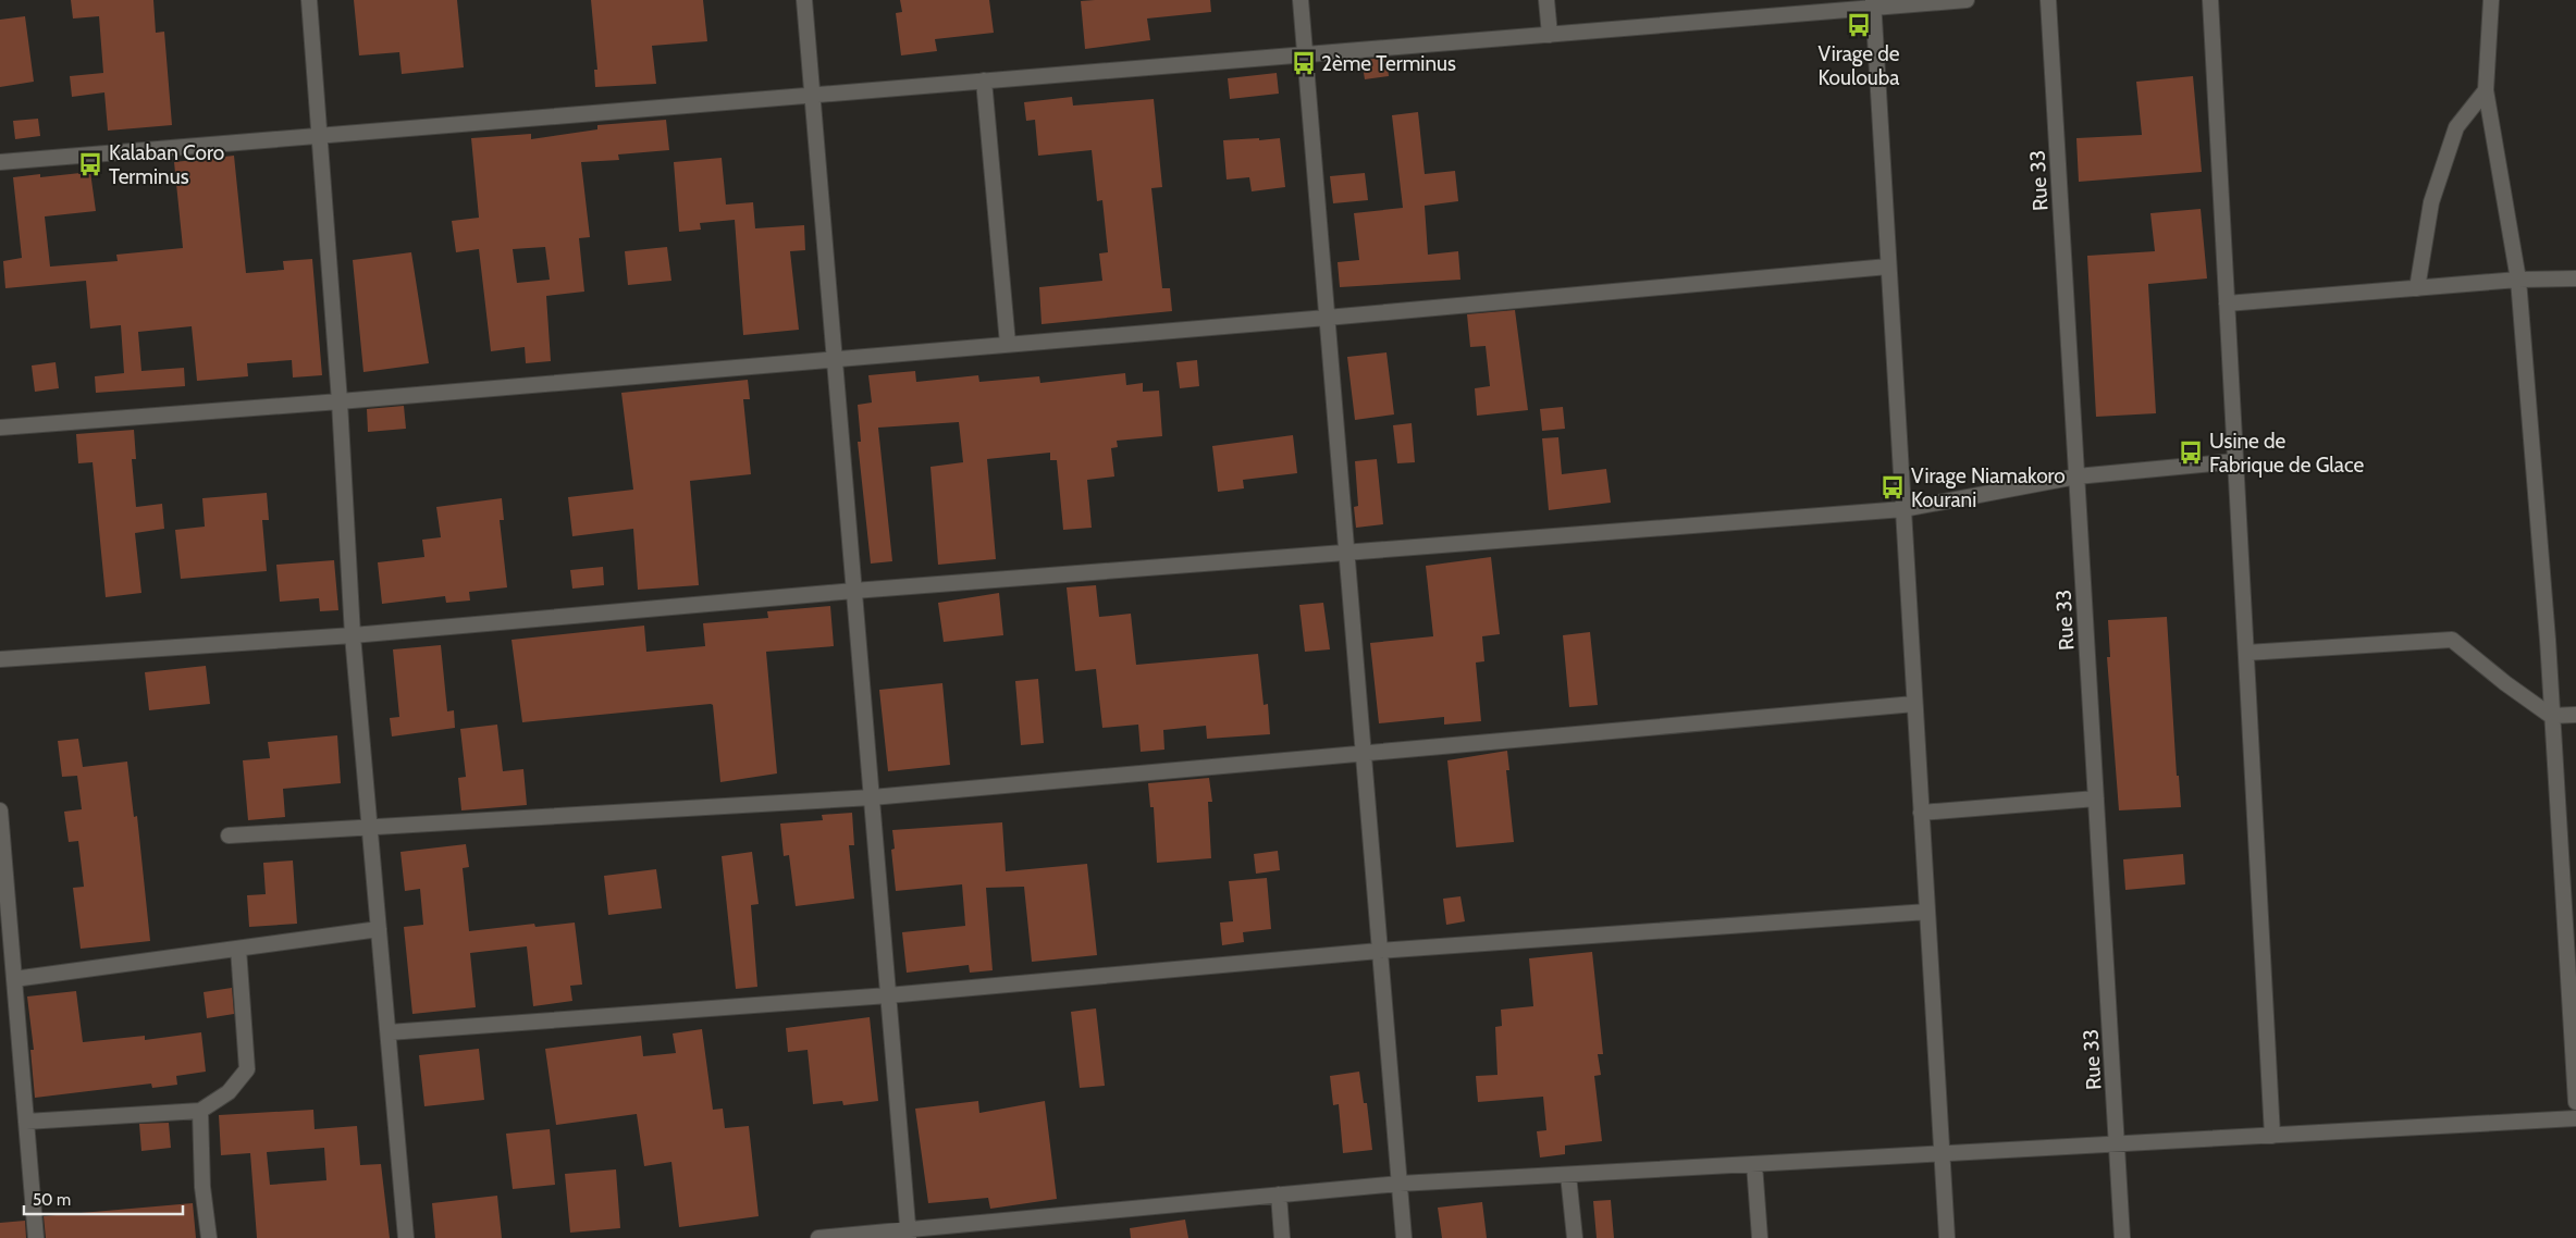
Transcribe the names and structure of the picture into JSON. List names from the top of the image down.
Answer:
{
  "streets": {
    "street": ["Rue 33"]
  },
  "places": {
    "bus stop": [
      "Virage de Koulouba",
      "2ème Terminus",
      "Kalaban Coro Terminus",
      "Usine de Fabrique de Glace",
      "Virage Niamakoro Kourani"
    ]
  },
  "scale_bar": "50 m"
}
